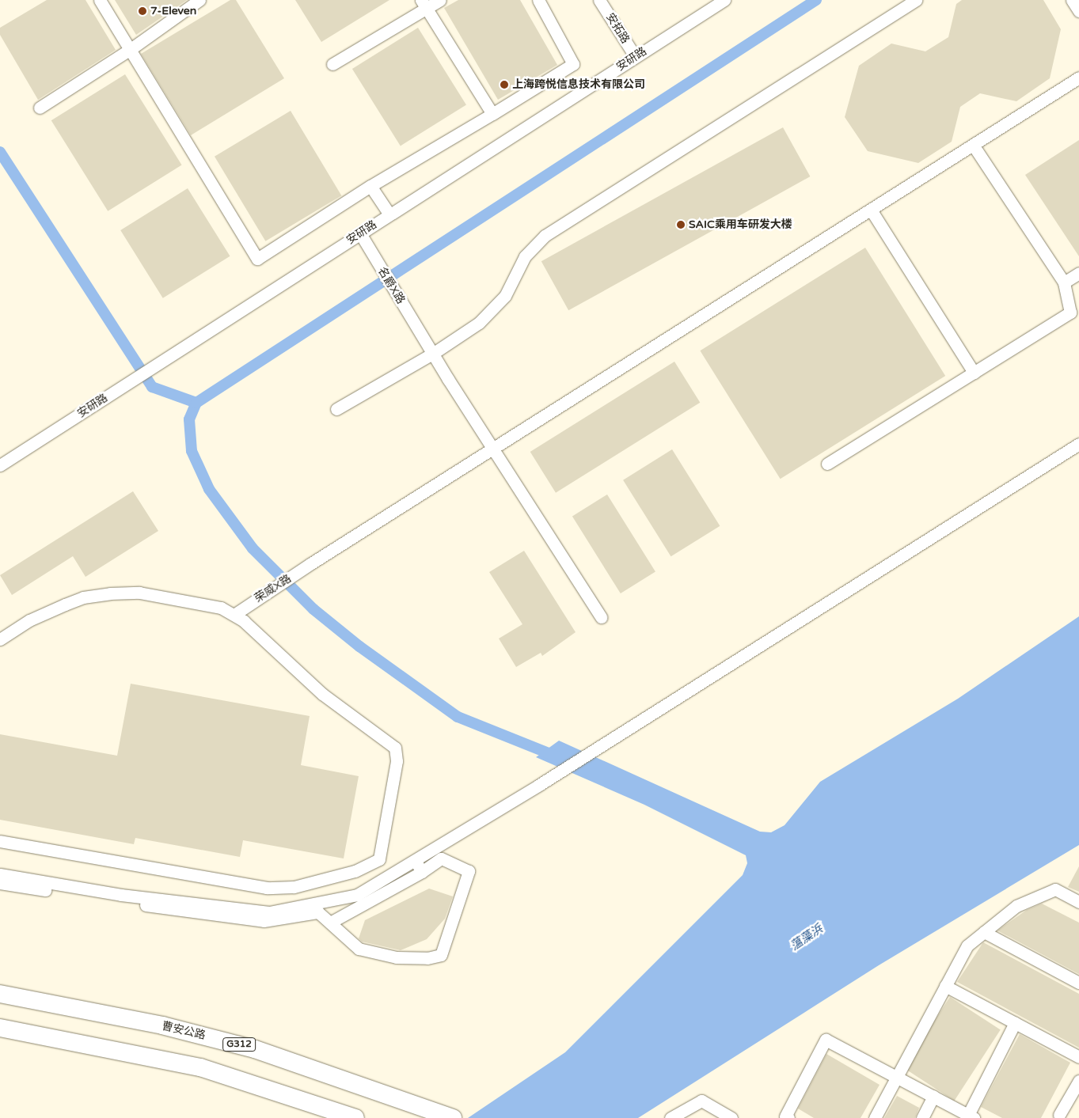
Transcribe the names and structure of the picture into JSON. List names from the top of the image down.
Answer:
{
  "streets": {
    "highway": ["曹安公路", "G312"],
    "street": [
      "安拓路",
      "安研路",
      "名爵X路",
      "荣威X路"
    ]
  },
  "crossings": [
    ["安拓路", "安研路"],
    ["安研路", "名爵X路"],
    ["名爵X路", "荣威X路"]
  ],
  "water": ["蕰藻浜"],
  "places": ["7-Eleven", "上海跨悦信息技术有限公司", "SAIC乘用车研发大楼"]
}
